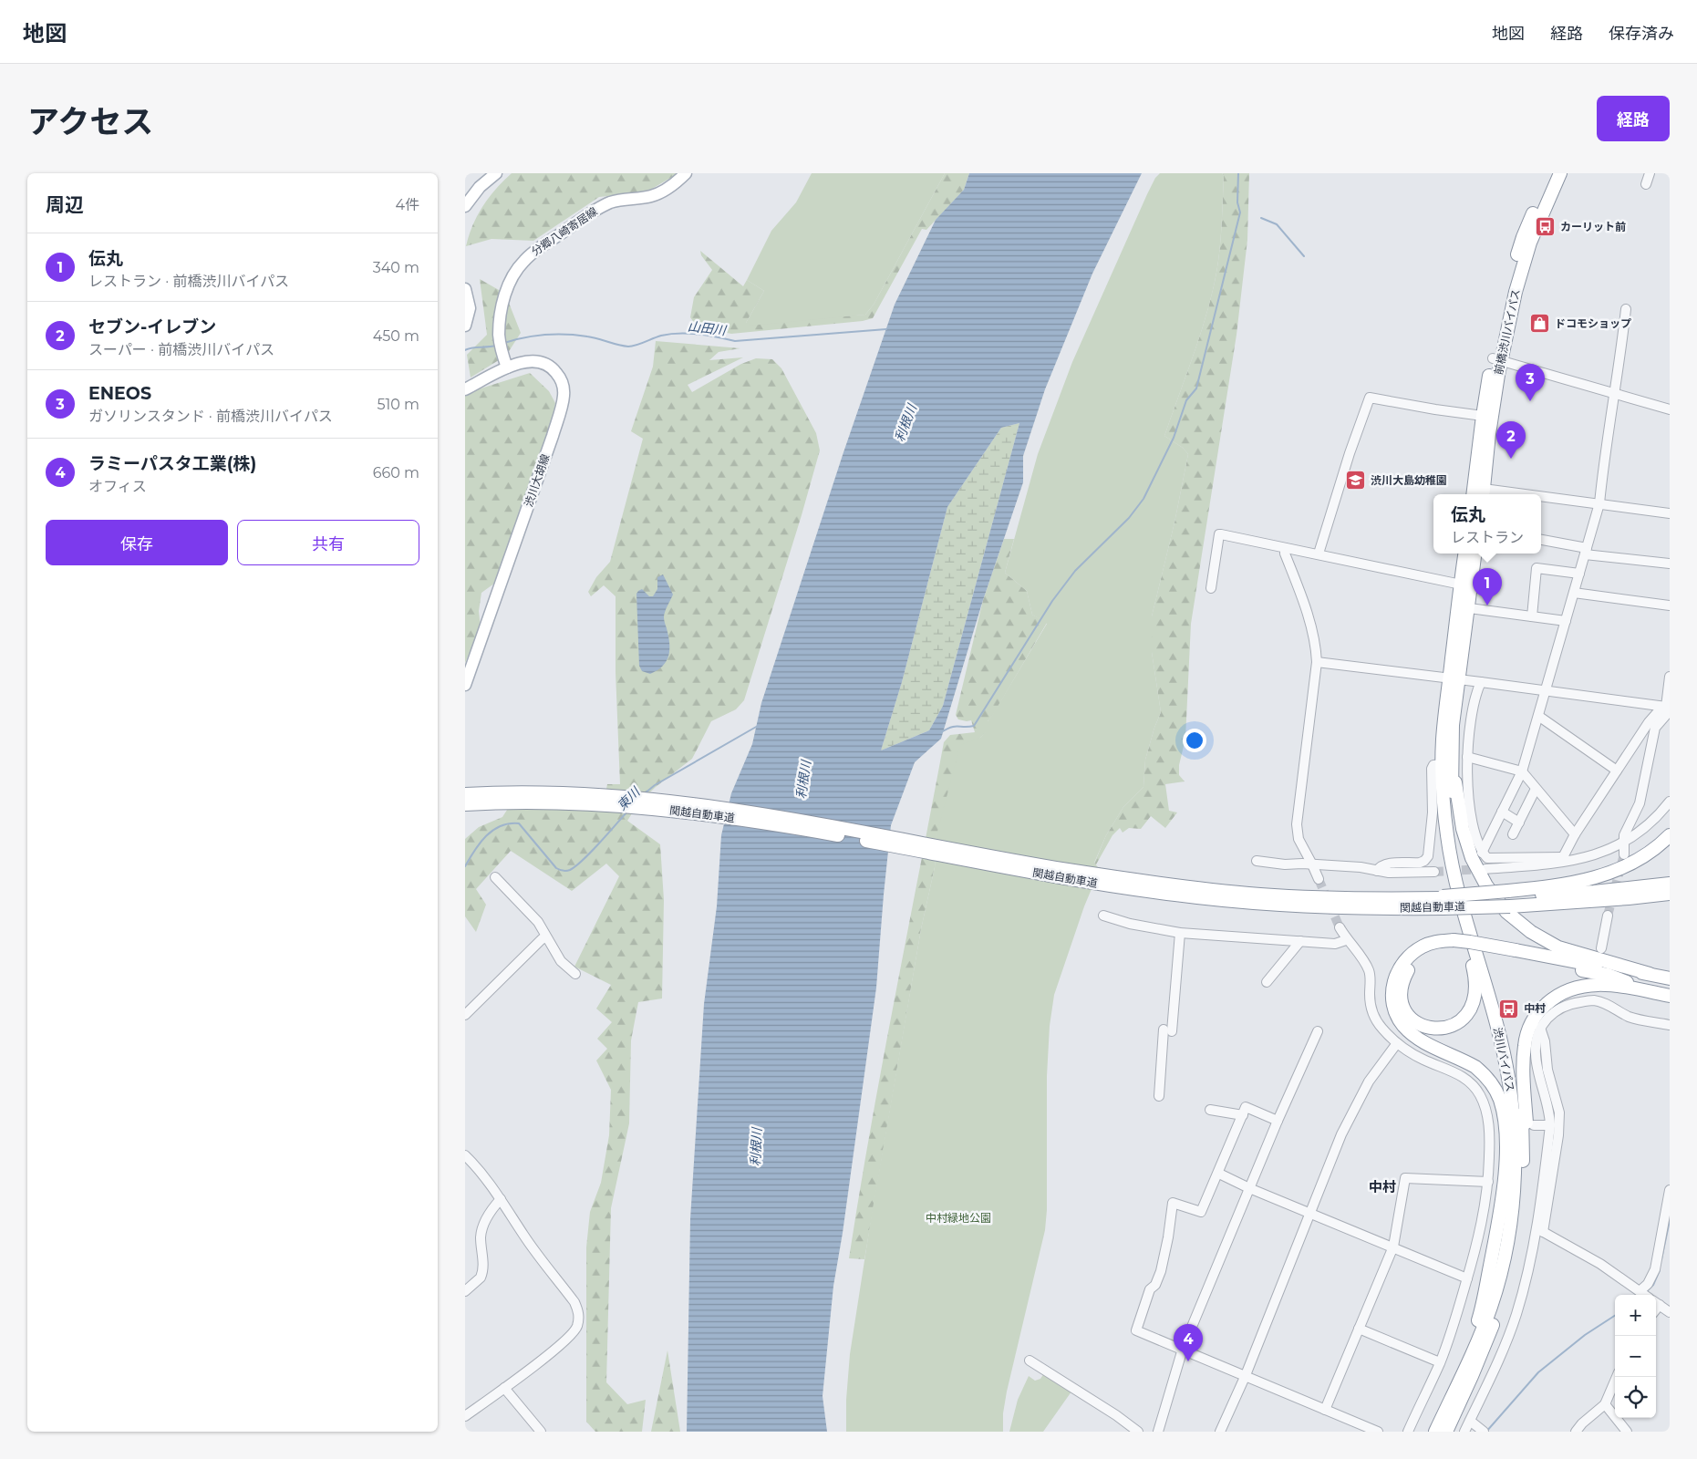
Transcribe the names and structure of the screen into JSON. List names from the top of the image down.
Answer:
{
  "streets": {
    "highway": ["前橋渋川バイパス", "関越自動車道", "渋川バイパス"],
    "main road": ["分郷八崎寄居線", "渋川大胡線"]
  },
  "crossings": [
    ["分郷八崎寄居線", "渋川大胡線"]
  ],
  "districts": ["中村"],
  "water": ["山田川", "利根川", "東川"],
  "parks": ["中村緑地公園"],
  "places": {
    "bus stop": ["カーリット前", "中村"],
    "shop": ["ドコモショップ"],
    "school or university": ["渋川大島幼稚園"]
  },
  "page": {
    "header": "地図",
    "nav": ["地図", "経路", "保存済み"],
    "title": "アクセス",
    "buttons": [
      "経路",
      ["保存", "共有"]
    ],
    "heading": ["周辺", "4件"],
    "list": [
      {
        "mark": "1",
        "name": "伝丸",
        "note": "レストラン · 前橋渋川バイパス",
        "value": "340 m"
      },
      {
        "mark": "2",
        "name": "セブン-イレブン",
        "note": "スーパー · 前橋渋川バイパス",
        "value": "450 m"
      },
      {
        "mark": "3",
        "name": "ENEOS",
        "note": "ガソリンスタンド · 前橋渋川バイパス",
        "value": "510 m"
      },
      {
        "mark": "4",
        "name": "ラミーパスタ工業(株)",
        "note": "オフィス",
        "value": "660 m"
      }
    ],
    "pins": [
      "3",
      "2",
      "1",
      "4"
    ],
    "popup": ["伝丸", "レストラン"],
    "map_buttons": ["+", "−"]
  }
}
